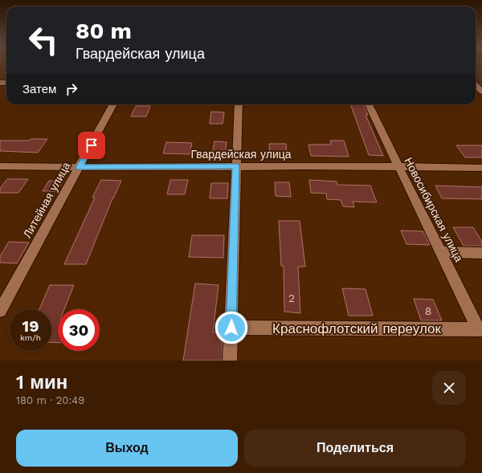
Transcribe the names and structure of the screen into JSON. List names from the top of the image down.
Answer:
{
  "streets": {
    "street": [
      "Гвардейская улица",
      "Литейная улица",
      "Новосибирская улица",
      "Краснофлотский переулок"
    ]
  },
  "crossings": [
    ["Гвардейская улица", "Литейная улица"],
    ["Гвардейская улица", "Новосибирская улица"],
    ["Новосибирская улица", "Краснофлотский переулок"]
  ],
  "house_numbers": ["2", "8"],
  "page": {
    "turn": ["80 m", "Гвардейская улица"],
    "then": "Затем",
    "speed": "19 km/h",
    "limit": "30",
    "heading": ["1 мин", "180 m · 20:49"],
    "buttons": ["Выход", "Поделиться"]
  }
}
